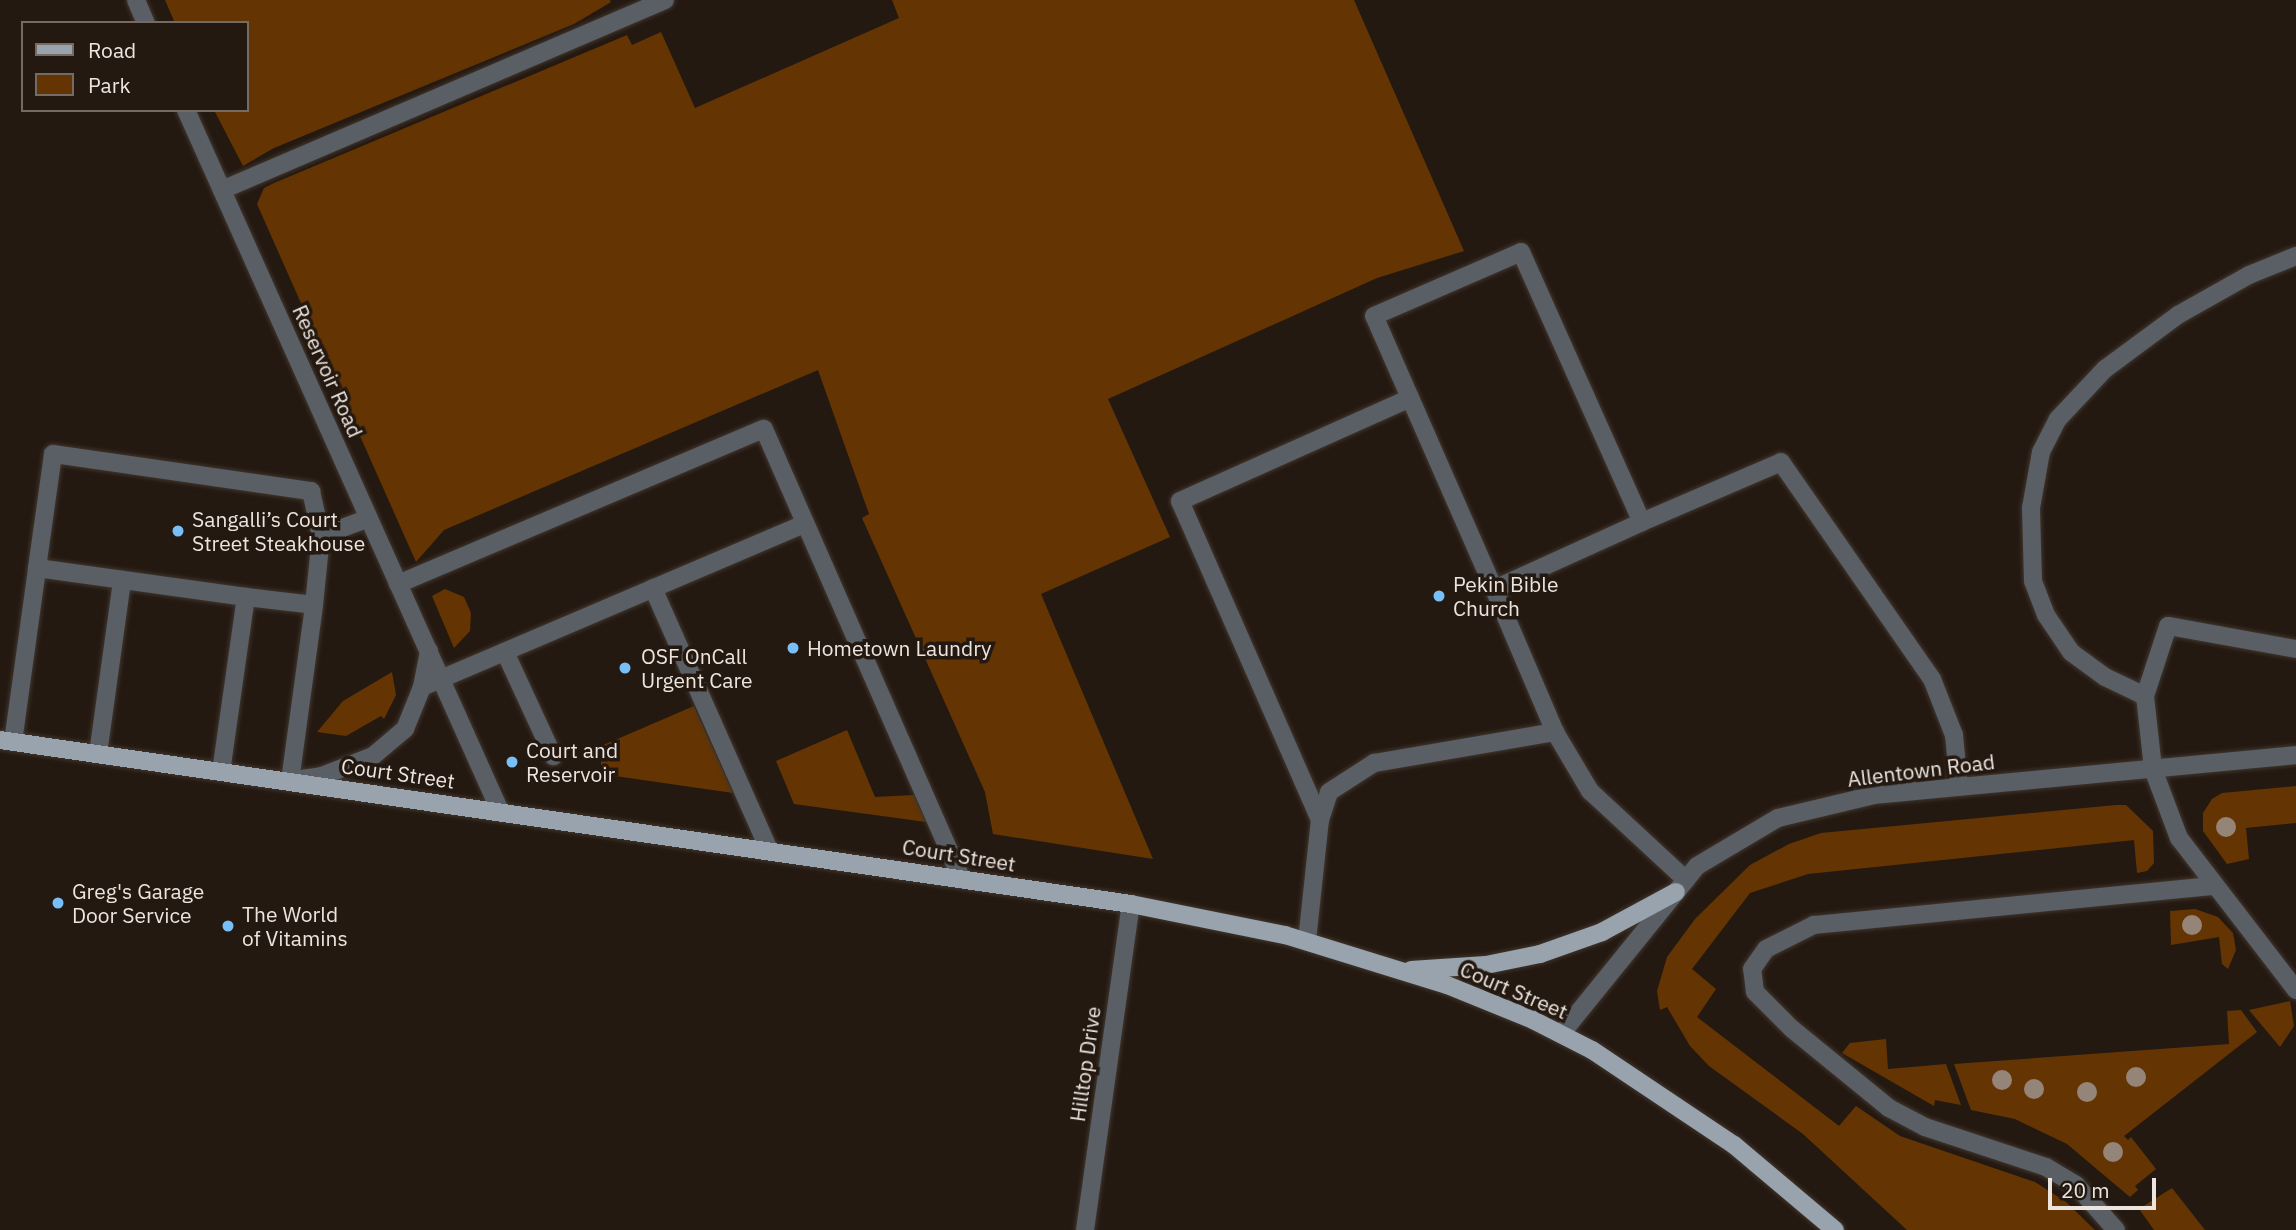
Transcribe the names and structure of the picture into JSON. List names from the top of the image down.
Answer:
{
  "streets": {
    "main road": ["Court Street"],
    "street": ["Reservoir Road", "Allentown Road", "Hilltop Drive"]
  },
  "crossings": [
    ["Reservoir Road", "Court Street"],
    ["Allentown Road", "Court Street"],
    ["Court Street", "Hilltop Drive"]
  ],
  "places": [
    "Sangalli’s Court Street Steakhouse",
    "Pekin Bible Church",
    "Hometown Laundry",
    "OSF OnCall Urgent Care",
    "Court and Reservoir",
    "Greg's Garage Door Service",
    "The World of Vitamins"
  ],
  "legend": ["Road", "Park"],
  "scale_bar": "20 m"
}
